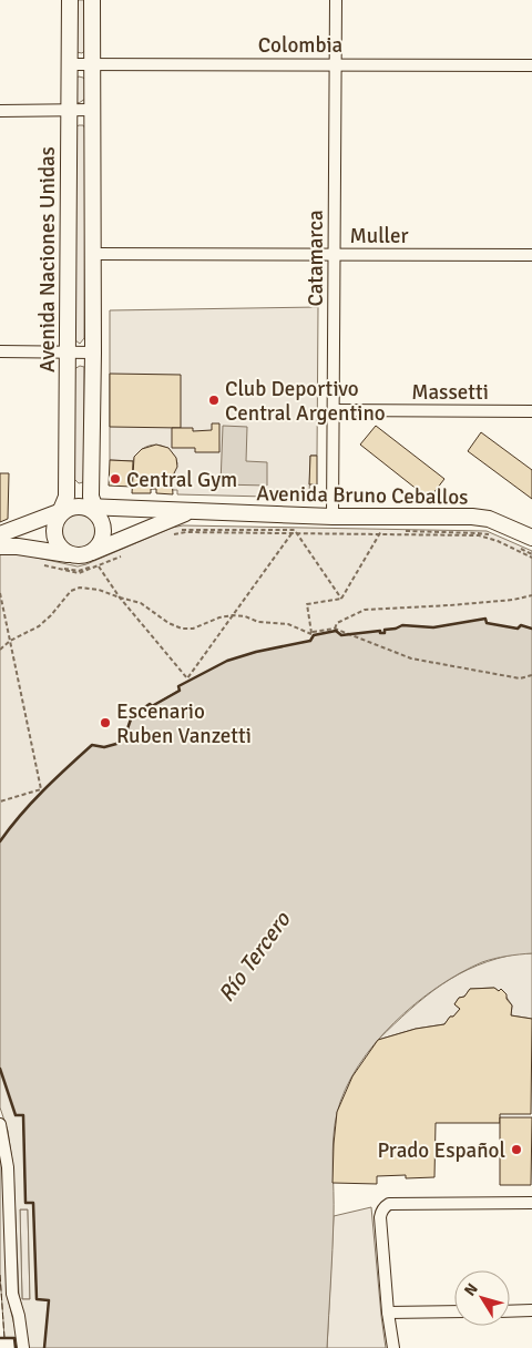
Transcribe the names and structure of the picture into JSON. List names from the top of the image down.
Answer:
{
  "streets": {
    "main road": ["Avenida Naciones Unidas", "Avenida Bruno Ceballos"],
    "street": [
      "Colombia",
      "Muller",
      "Catamarca",
      "Massetti"
    ]
  },
  "crossings": [
    ["Colombia", "Catamarca"],
    ["Colombia", "Avenida Naciones Unidas"],
    ["Muller", "Catamarca"],
    ["Catamarca", "Massetti"],
    ["Catamarca", "Avenida Bruno Ceballos"],
    ["Avenida Naciones Unidas", "Avenida Bruno Ceballos"]
  ],
  "water": ["Río Tercero"],
  "places": [
    "Club Deportivo Central Argentino",
    "Central Gym",
    "Escenario Ruben Vanzetti",
    "Prado Español"
  ],
  "north": "top left"
}
